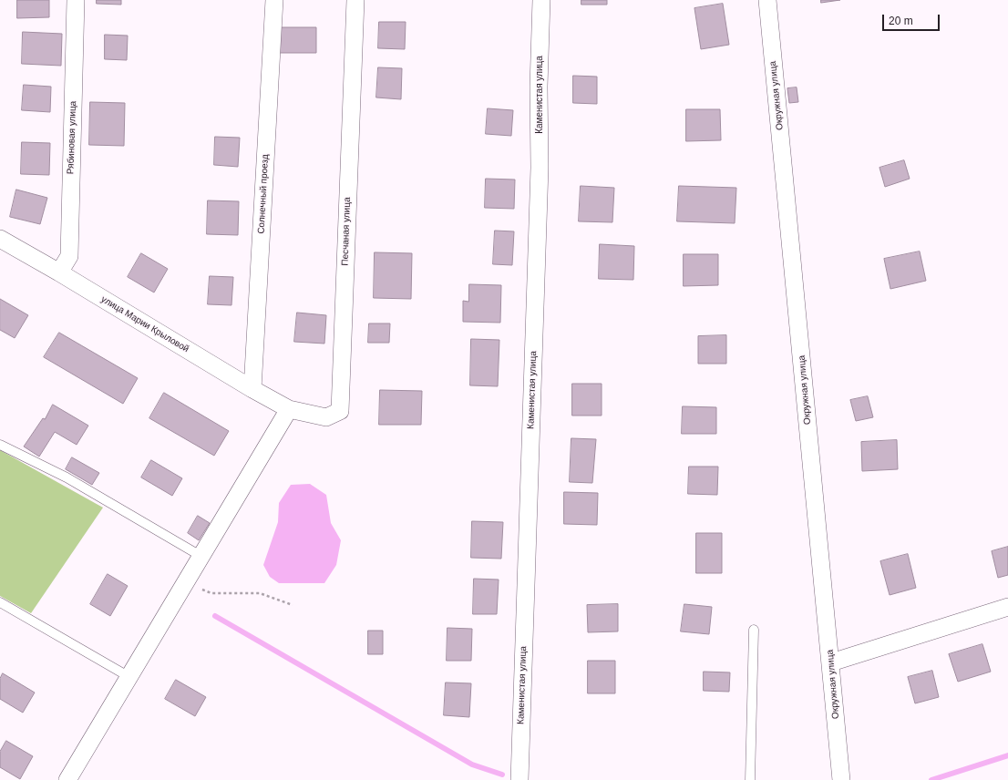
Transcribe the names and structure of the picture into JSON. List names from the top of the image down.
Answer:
{
  "streets": {
    "street": [
      "Каменистая улица",
      "Окружная улица",
      "Рябиновая улица",
      "Солнечный проезд",
      "Песчаная улица",
      "улица Марии Крыловой"
    ]
  },
  "crossings": [
    ["Рябиновая улица", "улица Марии Крыловой"],
    ["Солнечный проезд", "улица Марии Крыловой"],
    ["Песчаная улица", "улица Марии Крыловой"]
  ],
  "scale_bar": "20 m"
}
